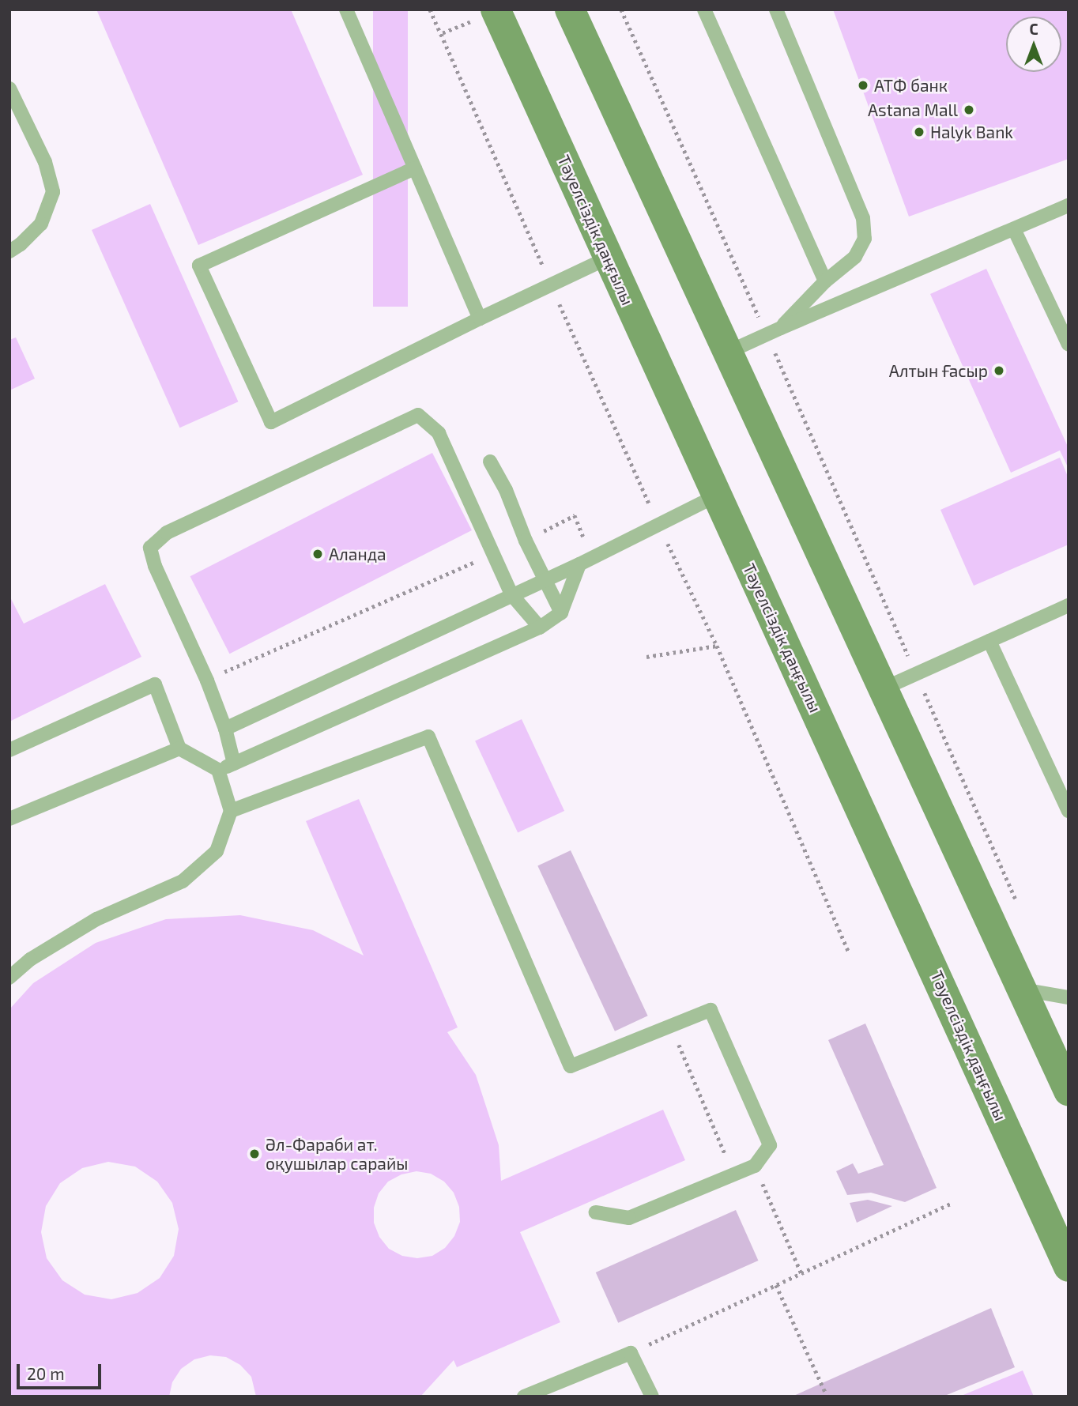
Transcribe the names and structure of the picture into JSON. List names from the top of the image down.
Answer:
{
  "streets": {
    "main road": ["Тәуелсіздік даңғылы"]
  },
  "places": [
    "АТФ банк",
    "Astana Mall",
    "Halyk Bank",
    "Алтын Ғасыр",
    "Аланда",
    "Әл-Фараби ат. оқушылар сарайы"
  ],
  "scale_bar": "20 m",
  "north": "top"
}
